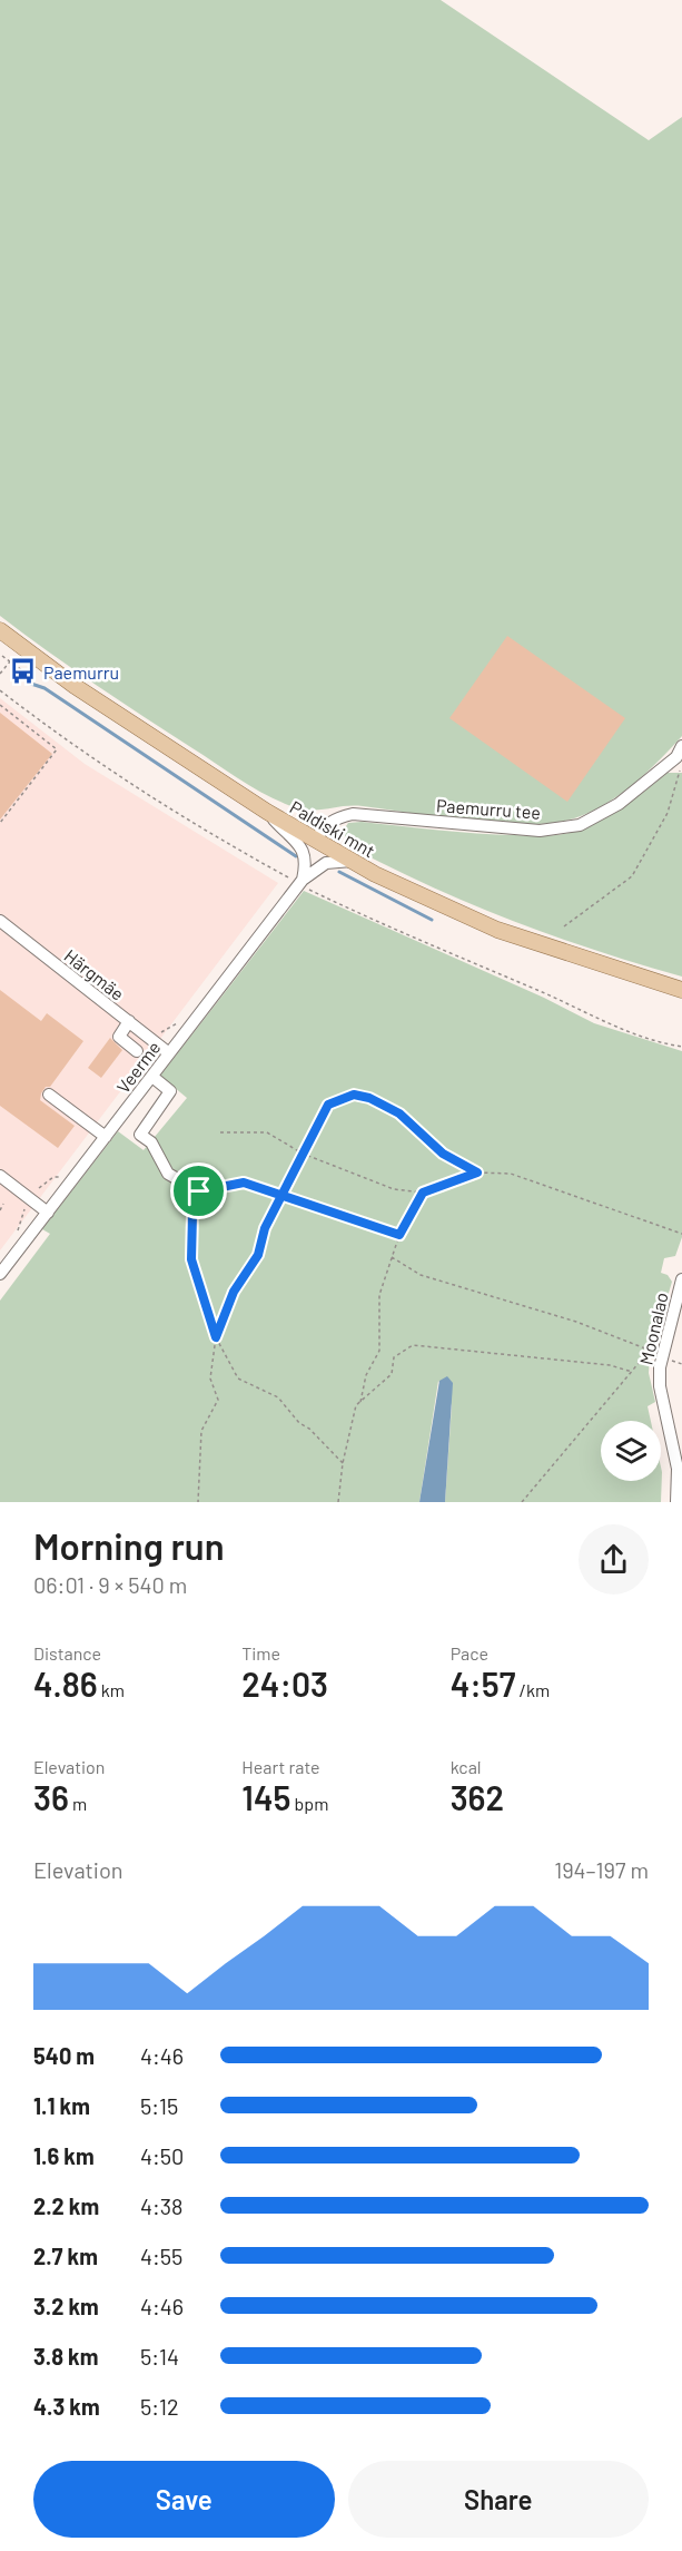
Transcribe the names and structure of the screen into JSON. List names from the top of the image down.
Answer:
{
  "streets": {
    "main road": ["Paldiski mnt"],
    "street": [
      "Paemurru tee",
      "Härgmäe",
      "Veerme",
      "Moonalao"
    ]
  },
  "crossings": [
    ["Paemurru tee", "Paldiski mnt"],
    ["Paldiski mnt", "Veerme"],
    ["Härgmäe", "Veerme"]
  ],
  "places": {
    "bus stop": ["Paemurru"]
  },
  "page": {
    "heading": ["Morning run", "06:01 · 9 × 540 m"],
    "stats": [
      ["Distance", "4.86 km"],
      ["Time", "24:03"],
      ["Pace", "4:57 /km"],
      ["Elevation", "36 m"],
      ["Heart rate", "145 bpm"],
      ["kcal", "362"]
    ],
    "chart": ["Elevation", "194–197 m"],
    "list": [
      {
        "name": "540 m",
        "note": "4:46"
      },
      {
        "name": "1.1 km",
        "note": "5:15"
      },
      {
        "name": "1.6 km",
        "note": "4:50"
      },
      {
        "name": "2.2 km",
        "note": "4:38"
      },
      {
        "name": "2.7 km",
        "note": "4:55"
      },
      {
        "name": "3.2 km",
        "note": "4:46"
      },
      {
        "name": "3.8 km",
        "note": "5:14"
      },
      {
        "name": "4.3 km",
        "note": "5:12"
      }
    ],
    "buttons": ["Save", "Share"]
  }
}
